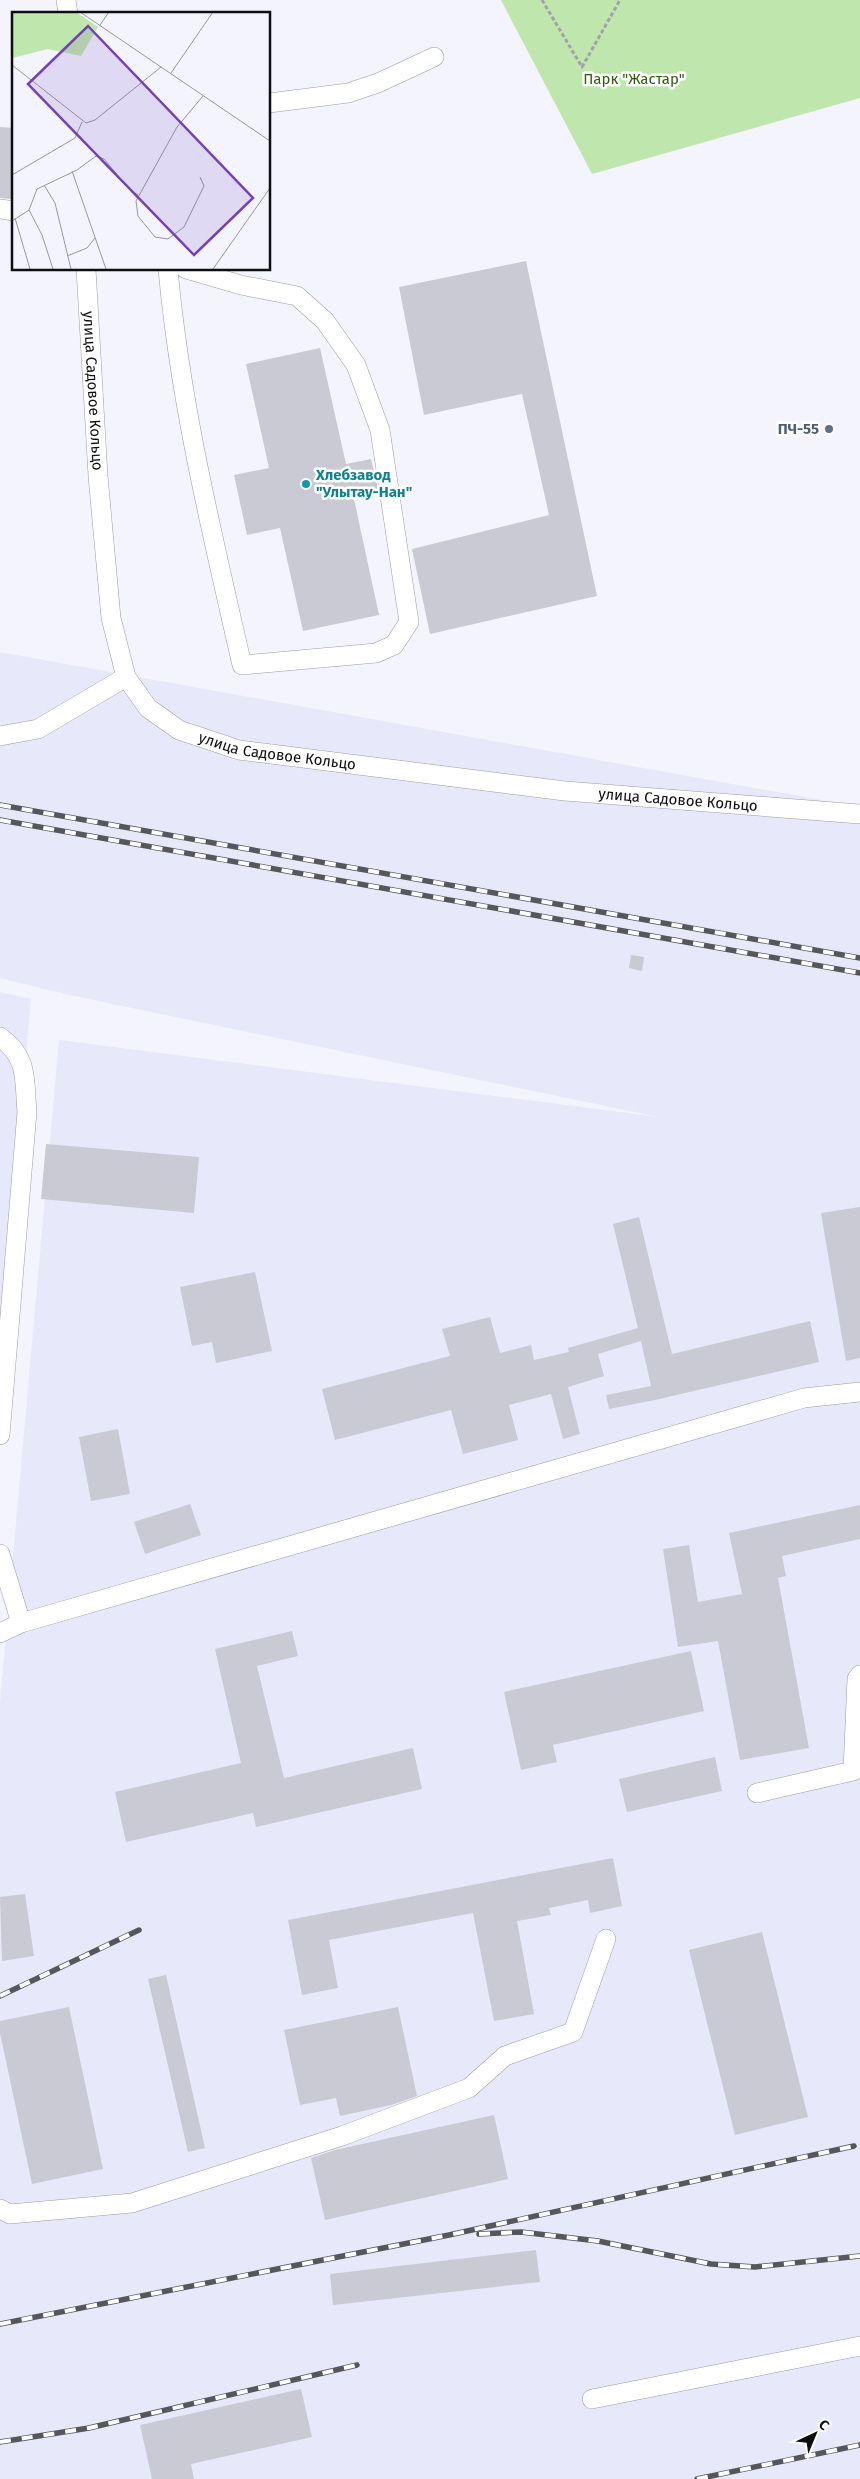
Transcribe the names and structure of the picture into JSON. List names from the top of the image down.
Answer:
{
  "streets": {
    "street": ["улица Садовое Кольцо"]
  },
  "parks": ["Парк \"Жастар\""],
  "places": ["ПЧ-55", "Хлебзавод \"Улытау-Нан\""],
  "north": "top right"
}
